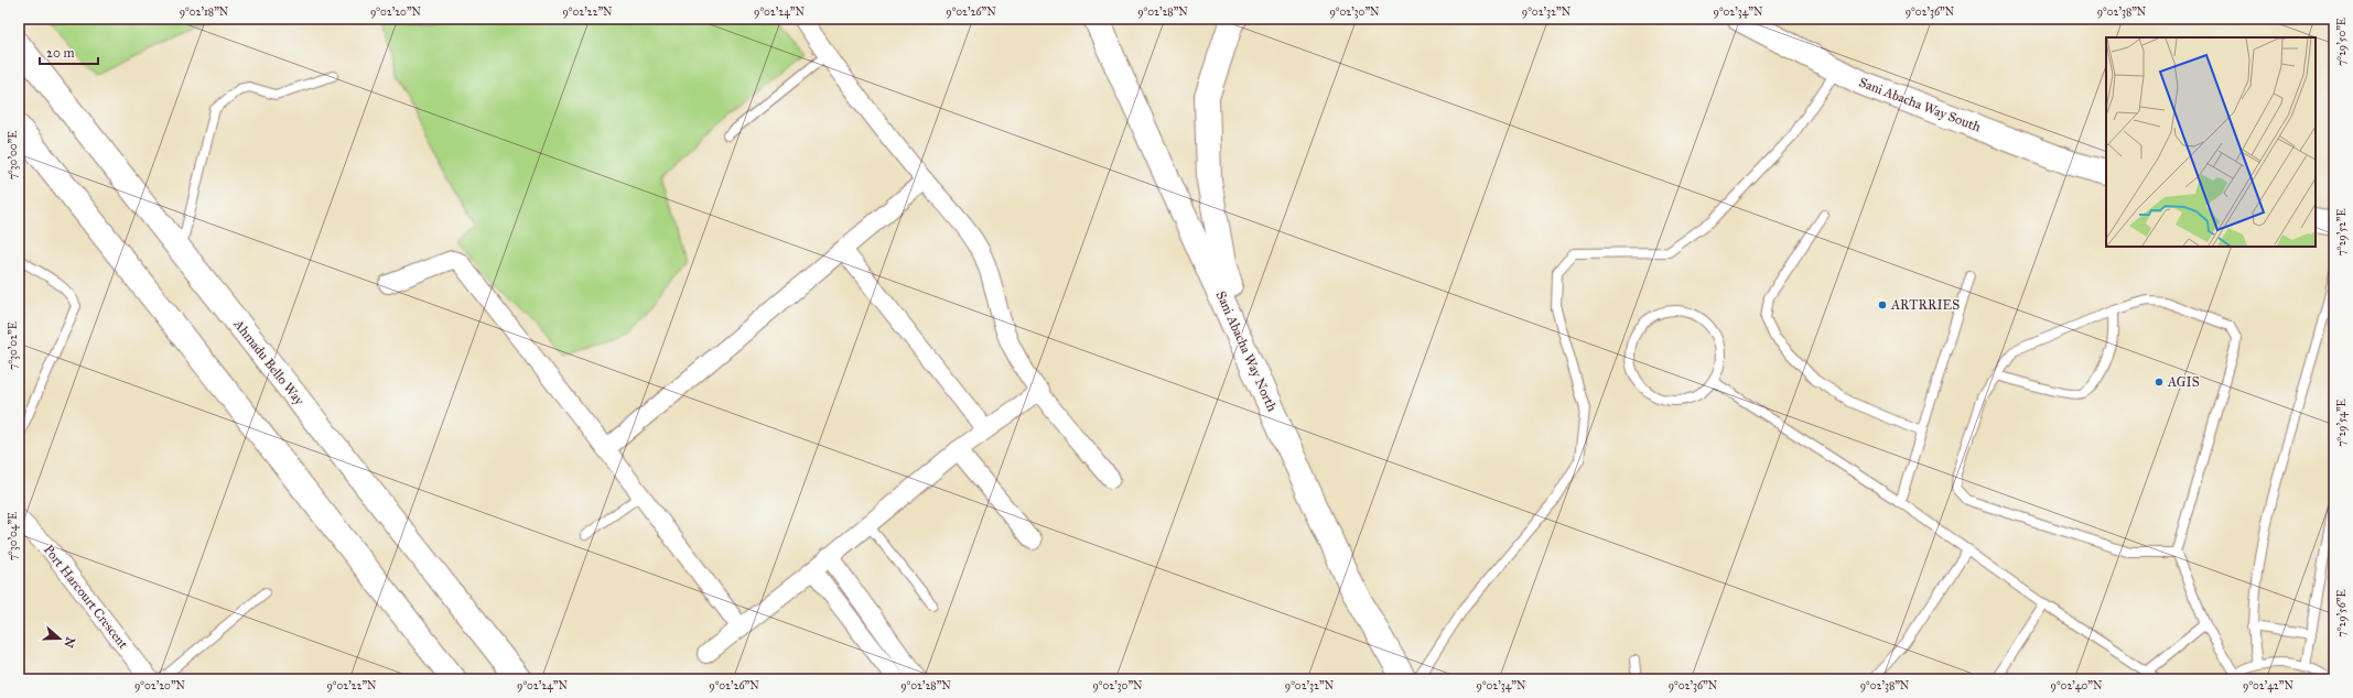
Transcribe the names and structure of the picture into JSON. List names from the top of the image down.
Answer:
{
  "streets": {
    "main road": ["Sani Abacha Way South", "Sani Abacha Way North", "Ahmadu Bello Way"],
    "street": ["Port Harcourt Crescent"]
  },
  "places": ["ARTRRIES", "AGIS"],
  "scale_bar": "20 m",
  "north": "right",
  "coordinates": [
    "9°02'18\"N",
    "9°02'20\"N",
    "9°02'22\"N",
    "9°02'24\"N",
    "9°02'26\"N",
    "9°02'28\"N",
    "9°02'30\"N",
    "9°02'32\"N",
    "9°02'34\"N",
    "9°02'36\"N",
    "9°02'38\"N",
    "7°29'50\"E",
    "7°30'00\"E",
    "7°29'52\"E",
    "7°30'02\"E",
    "7°29'54\"E",
    "7°30'04\"E",
    "7°29'56\"E",
    "9°02'40\"N",
    "9°02'42\"N"
  ]
}
